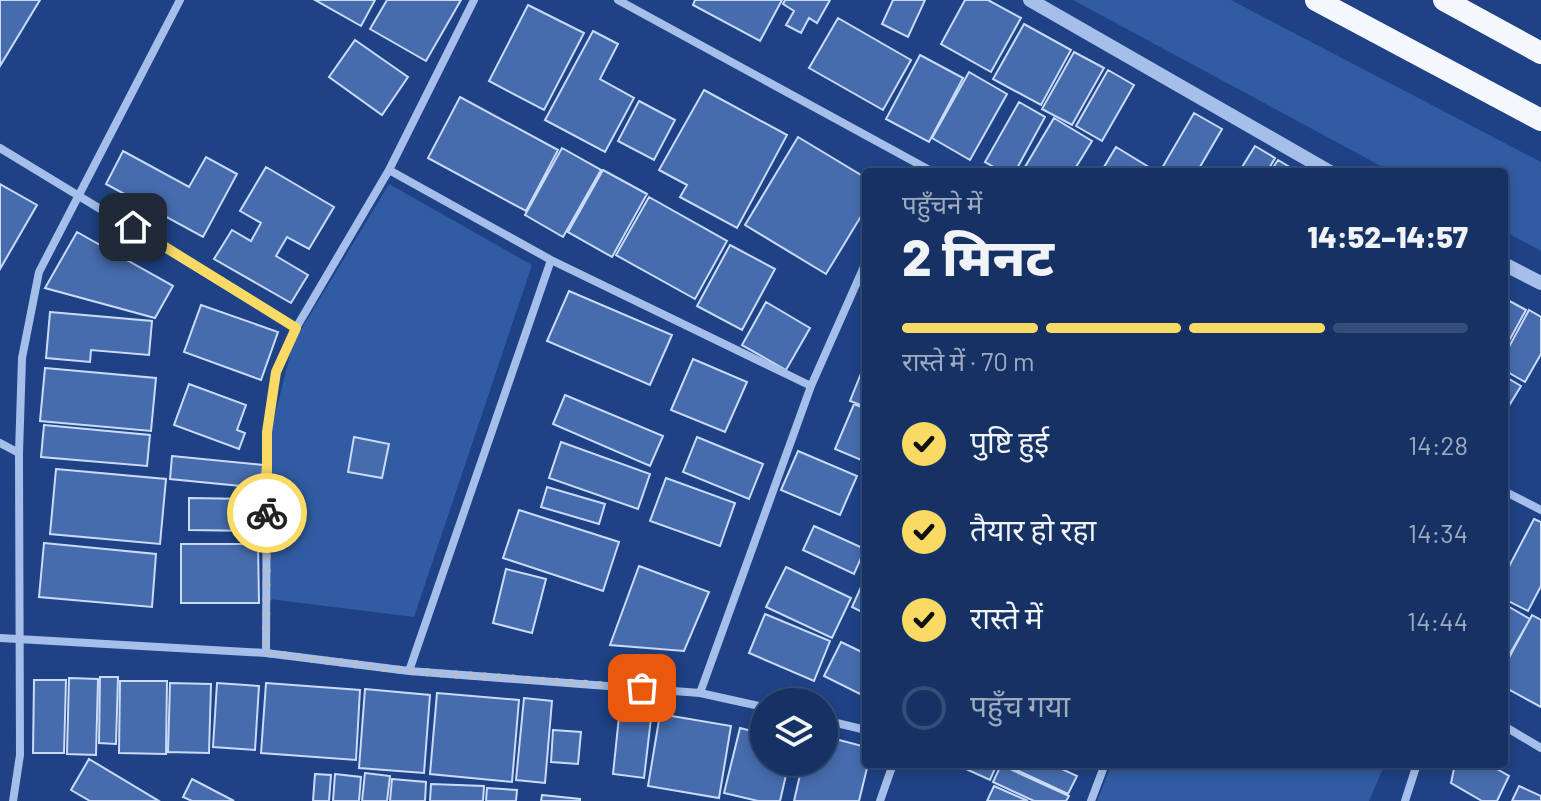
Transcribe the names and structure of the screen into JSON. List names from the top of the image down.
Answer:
{
  "page": {
    "heading": ["2 मिनट", "पहुँचने में", "14:52–14:57"],
    "bar": "रास्ते में · 70 m",
    "list": [
      ["पुष्टि हुई", "14:28"],
      ["तैयार हो रहा", "14:34"],
      ["रास्ते में", "14:44"],
      "पहुँच गया"
    ]
  }
}
